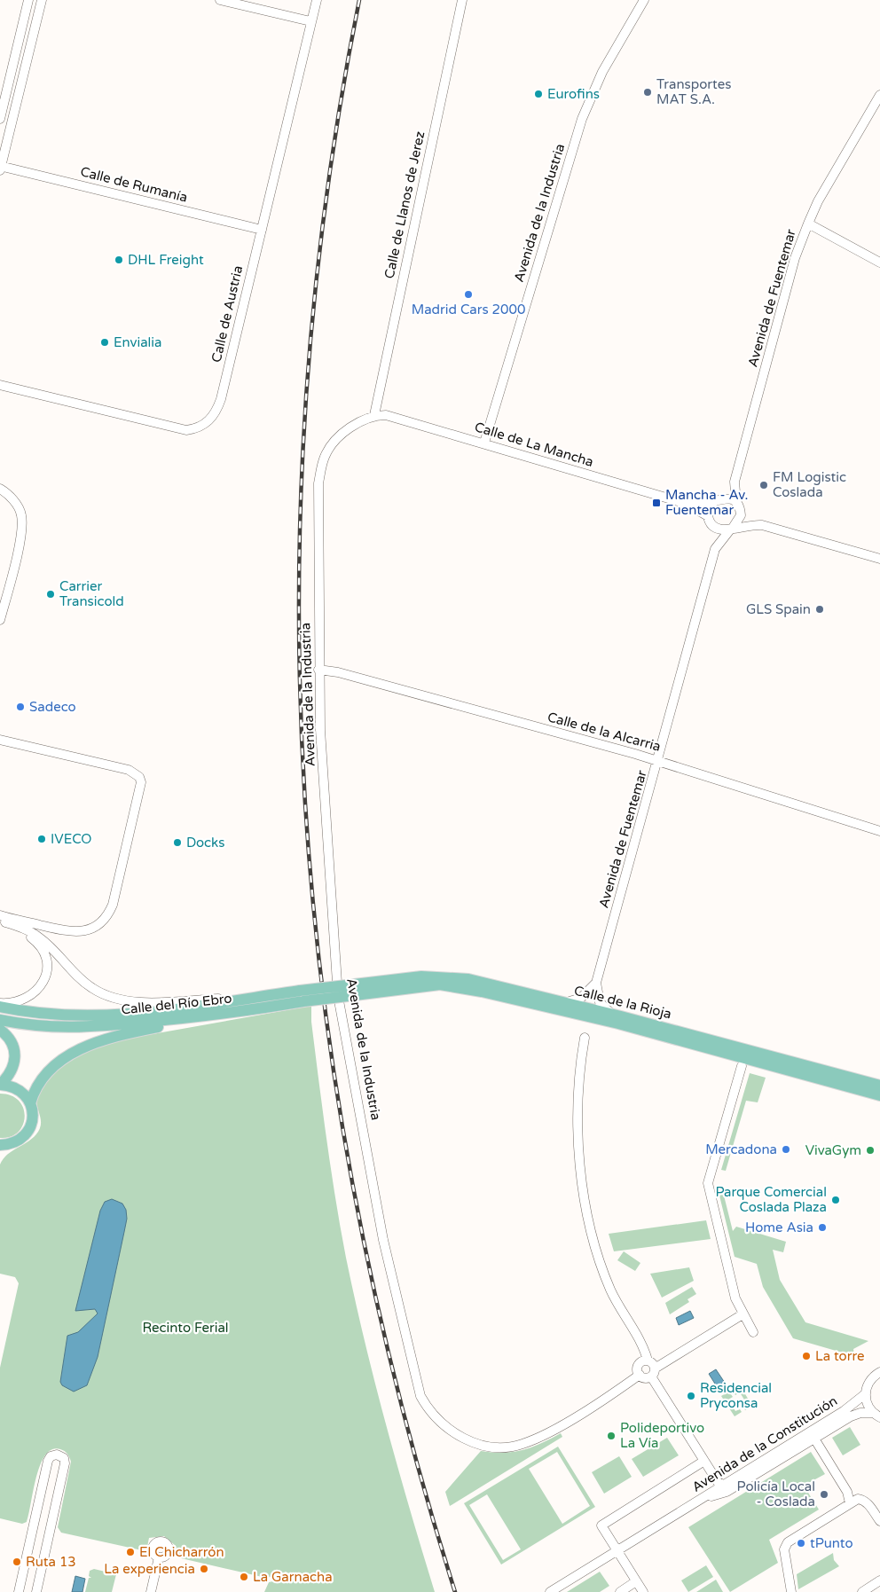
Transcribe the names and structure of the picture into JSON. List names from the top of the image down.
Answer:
{
  "streets": {
    "main road": ["Calle de la Rioja", "Calle del Río Ebro"],
    "street": [
      "Calle de Rumanía",
      "Calle de Llanos de Jerez",
      "Avenida de la Industria",
      "Avenida de Fuentemar",
      "Calle de Austria",
      "Calle de La Mancha",
      "Calle de la Alcarria",
      "Avenida de la Constitución"
    ]
  },
  "crossings": [
    ["Calle de Rumanía", "Calle de Austria"],
    ["Calle de Llanos de Jerez", "Avenida de la Industria"],
    ["Calle de Llanos de Jerez", "Calle de La Mancha"],
    ["Avenida de la Industria", "Calle de La Mancha"],
    ["Avenida de la Industria", "Calle de la Alcarria"],
    ["Avenida de Fuentemar", "Calle de La Mancha"],
    ["Avenida de Fuentemar", "Calle de la Alcarria"],
    ["Avenida de Fuentemar", "Calle de la Rioja"],
    ["Calle de la Rioja", "Calle del Río Ebro"]
  ],
  "parks": ["Recinto Ferial"],
  "places": {
    "other": [
      "Transportes MAT S.A.",
      "Eurofins",
      "DHL Freight",
      "Madrid Cars 2000",
      "Envialia",
      "FM Logistic Coslada",
      "Carrier Transicold",
      "GLS Spain",
      "Sadeco",
      "IVECO",
      "Docks",
      "Mercadona",
      "VivaGym",
      "Parque Comercial Coslada Plaza",
      "Home Asia",
      "La torre",
      "Residencial Pryconsa",
      "Polideportivo La Vía",
      "Policía Local - Coslada",
      "tPunto",
      "El Chicharrón",
      "Ruta 13",
      "La experiencia",
      "La Garnacha"
    ],
    "transit": ["Mancha - Av. Fuentemar"]
  }
}
